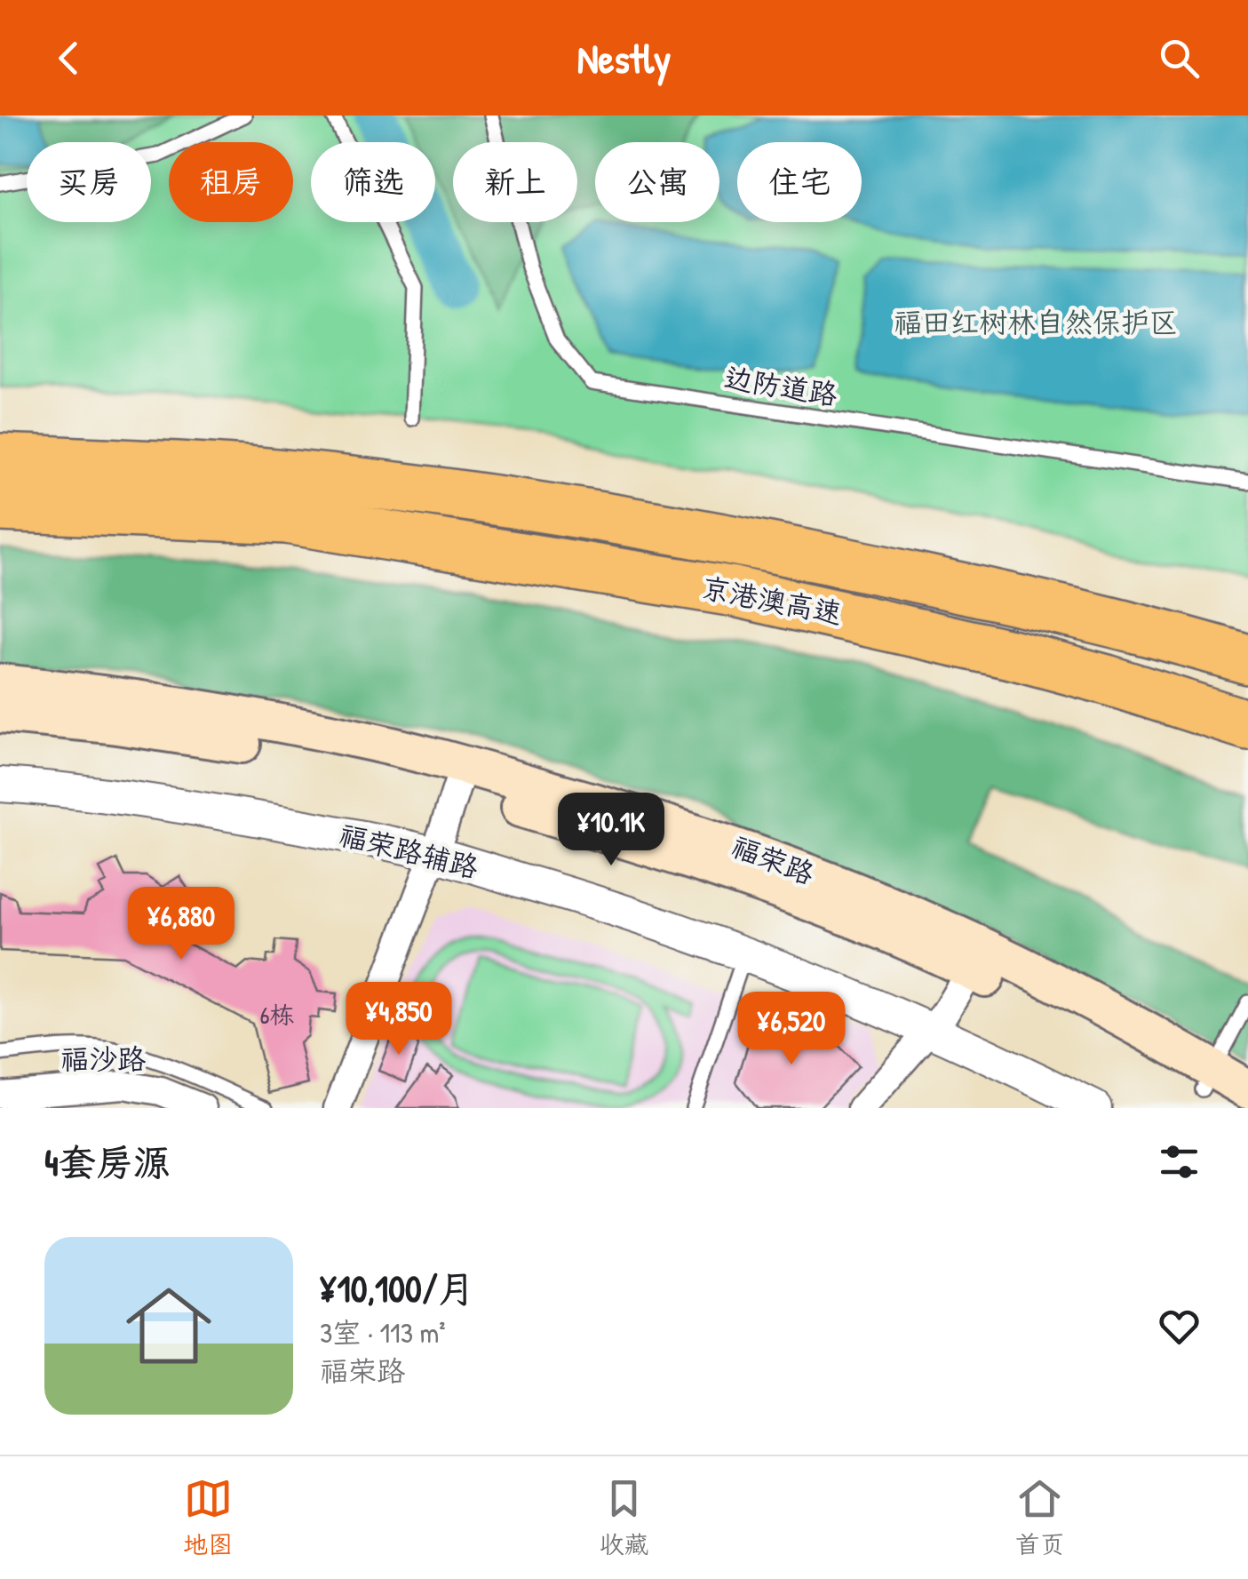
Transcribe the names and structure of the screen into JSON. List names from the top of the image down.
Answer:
{
  "streets": {
    "highway": ["京港澳高速"],
    "main road": ["福荣路"],
    "street": ["福荣路辅路", "福沙路"],
    "lane": ["边防道路"]
  },
  "parks": ["福田红树林自然保护区"],
  "house_numbers": ["6栋"],
  "page": {
    "header": "Nestly",
    "chip": [
      "买房",
      "租房",
      "筛选",
      "新上",
      "公寓",
      "住宅"
    ],
    "price": [
      "¥10.1K",
      "¥6,880",
      "¥4,850",
      "¥6,520"
    ],
    "heading": "4套房源",
    "list": [
      {
        "name": "¥10,100/月",
        "note": "3室 · 113 m² · 福荣路"
      }
    ],
    "tabs": ["地图", "收藏", "首页"]
  }
}
